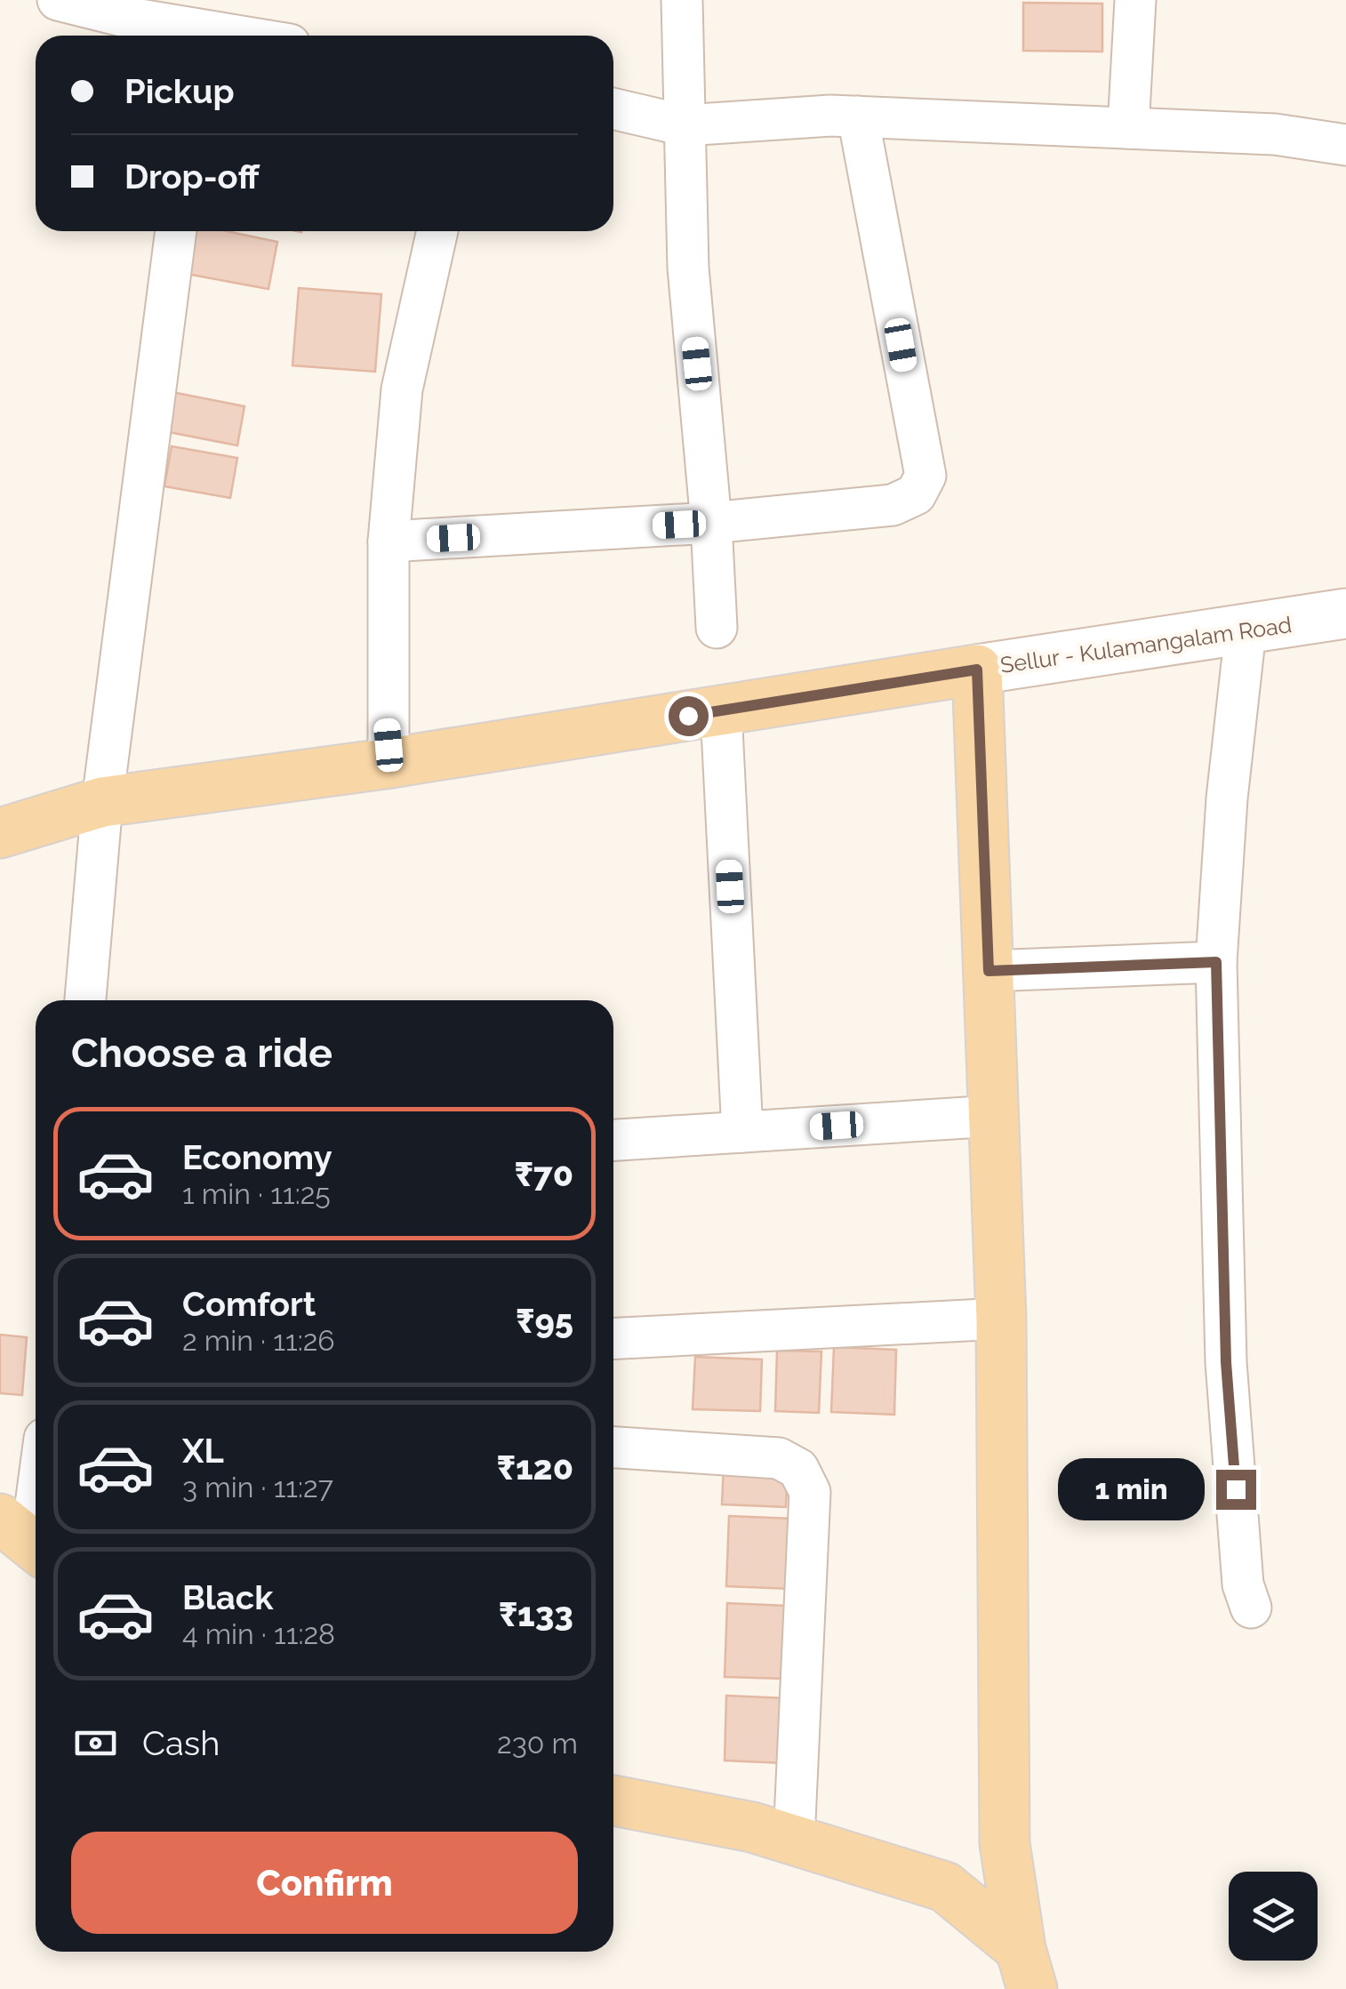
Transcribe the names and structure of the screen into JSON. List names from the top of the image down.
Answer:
{
  "streets": {
    "main road": ["Sellur - Kulamangalam Road"]
  },
  "page": {
    "banner": ["Pickup", "Drop-off"],
    "heading": "Choose a ride",
    "list": [
      {
        "name": "Economy",
        "note": "1 min · 11:25",
        "value": "₹70"
      },
      {
        "name": "Comfort",
        "note": "2 min · 11:26",
        "value": "₹95"
      },
      {
        "name": "XL",
        "note": "3 min · 11:27",
        "value": "₹120"
      },
      {
        "name": "Black",
        "note": "4 min · 11:28",
        "value": "₹133"
      }
    ],
    "bubble": "1 min",
    "pay": ["Cash", "230 m"],
    "buttons": "Confirm"
  }
}
